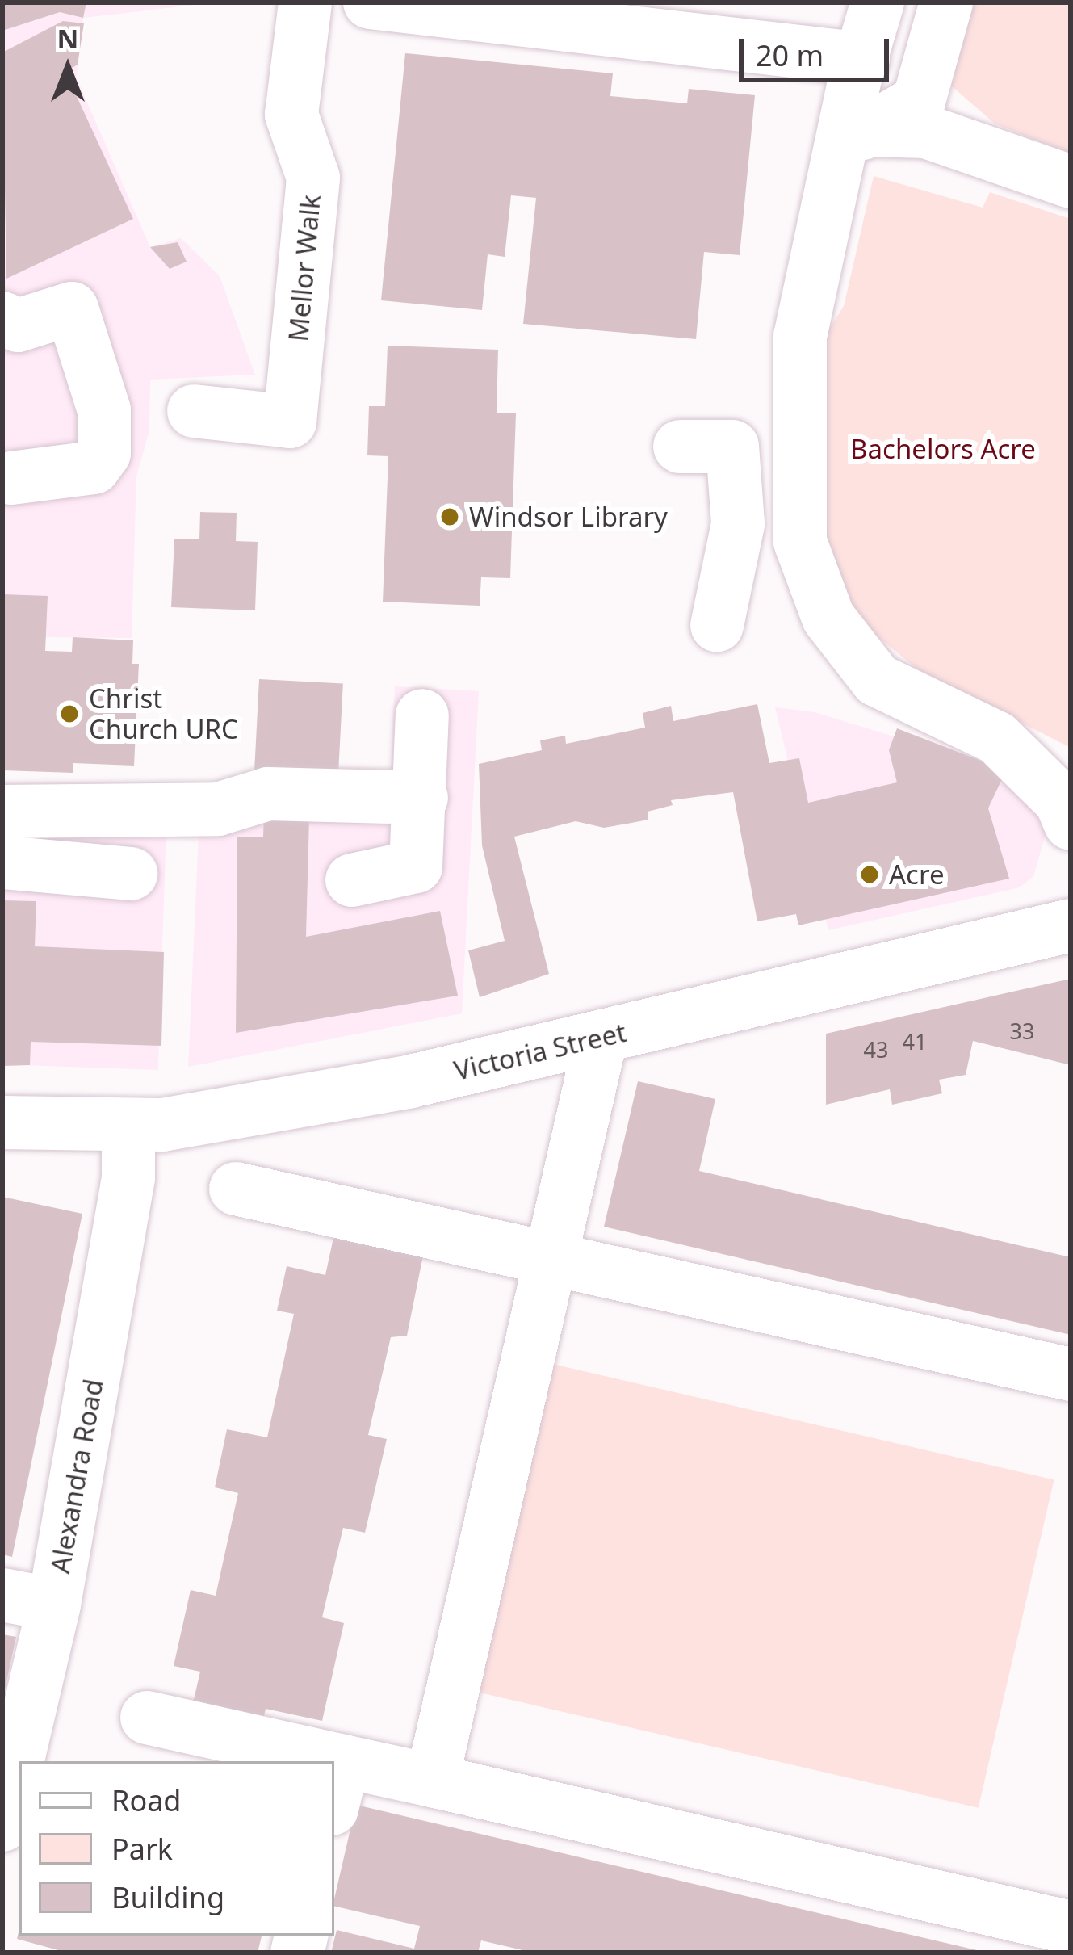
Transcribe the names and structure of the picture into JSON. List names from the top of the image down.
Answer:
{
  "streets": {
    "street": ["Mellor Walk", "Victoria Street", "Alexandra Road"]
  },
  "crossings": [
    ["Victoria Street", "Alexandra Road"]
  ],
  "parks": ["Bachelors Acre"],
  "places": ["Windsor Library", "Christ Church URC", "Acre"],
  "house_numbers": ["33", "41", "43"],
  "legend": ["Road", "Park", "Building"],
  "scale_bar": "20 m",
  "north": "top"
}
